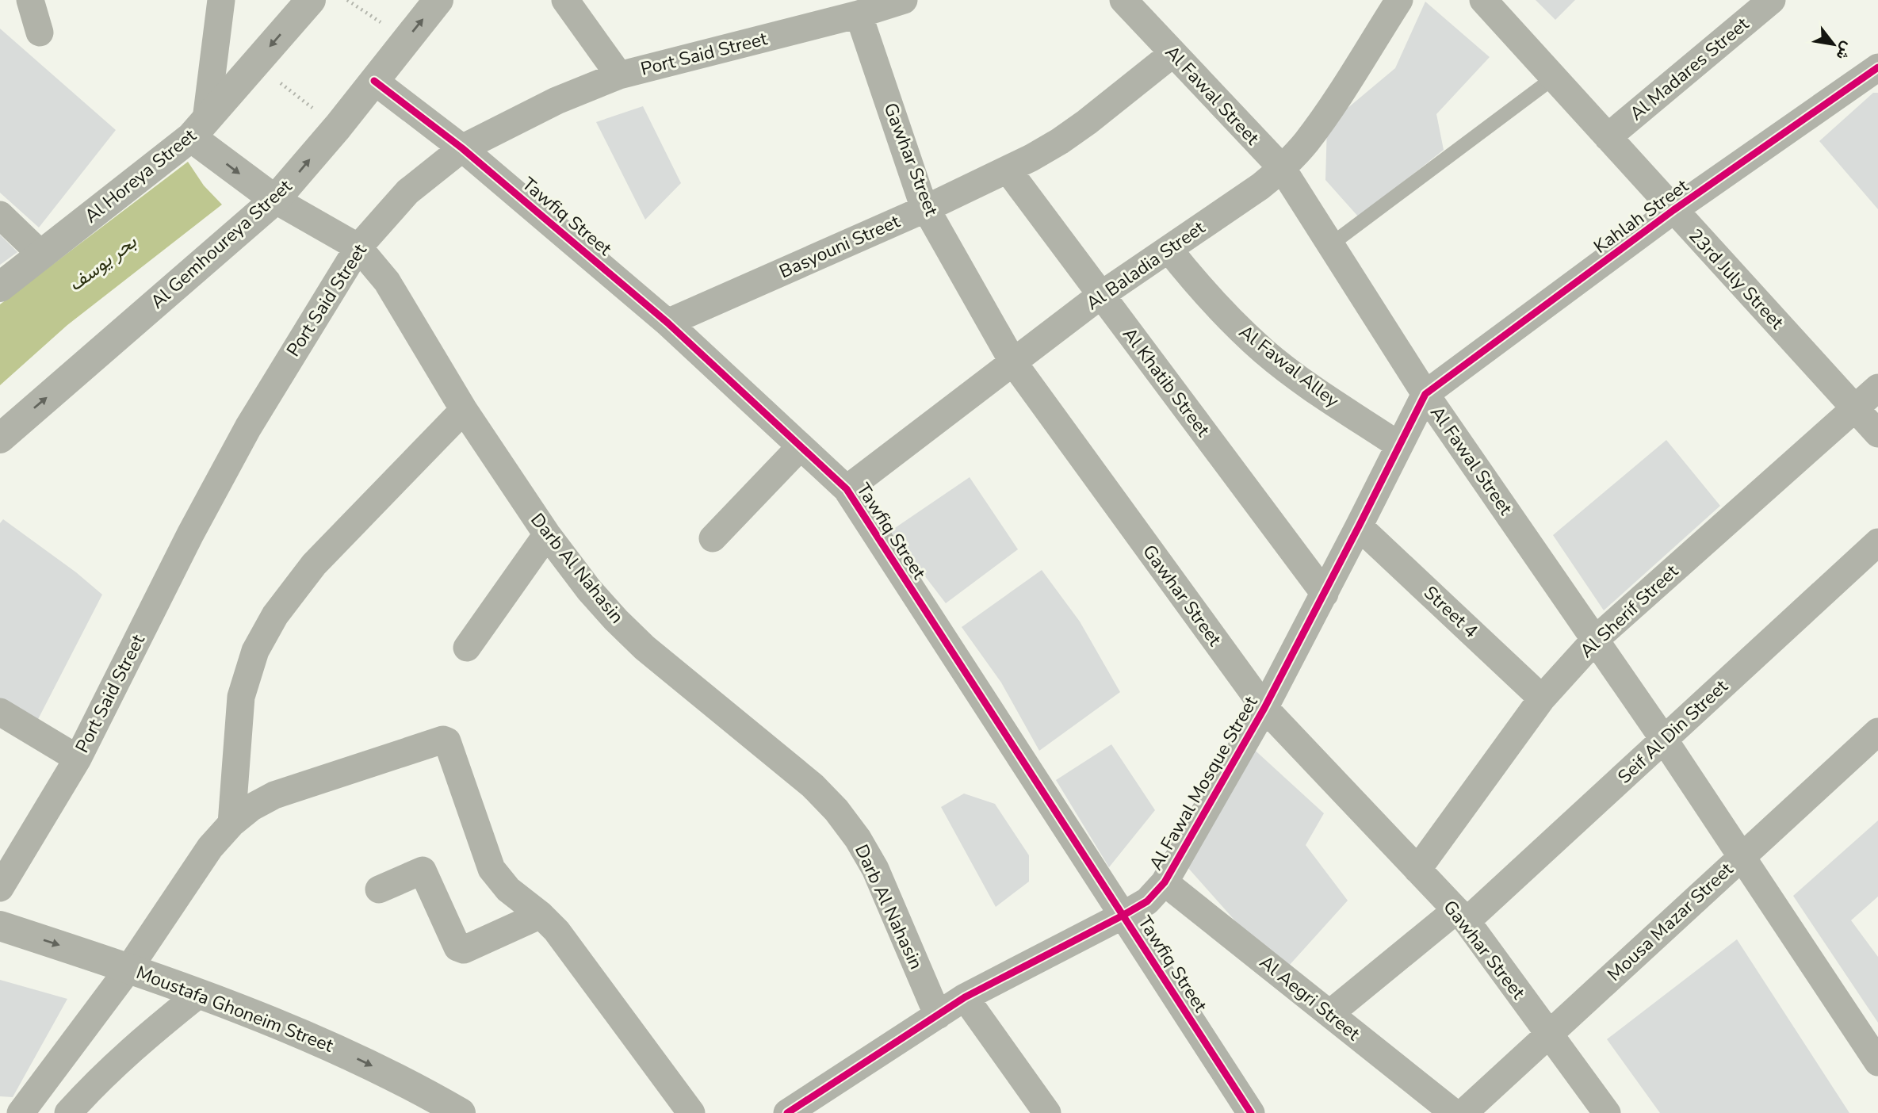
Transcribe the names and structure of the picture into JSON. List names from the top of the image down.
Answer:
{
  "streets": {
    "street": [
      "Port Said Street",
      "Al Madares Street",
      "Al Fawal Street",
      "Gawhar Street",
      "Al Horeya Street",
      "Tawfiq Street",
      "Kahlah Street",
      "Al Gemhoureya Street",
      "Basyouni Street",
      "Al Baladia Street",
      "23rd July Street",
      "Al Fawal Alley",
      "Al Khatib Street",
      "Darb Al Nahasin",
      "Al Sherif Street",
      "Street 4",
      "Seif Al Din Street",
      "Al Fawal Mosque Street",
      "Mousa Mazar Street",
      "Al Aegri Street",
      "Moustafa Ghoneim Street"
    ]
  },
  "crossings": [
    ["Port Said Street", "Gawhar Street"],
    ["Port Said Street", "Tawfiq Street"],
    ["Port Said Street", "Darb Al Nahasin"],
    ["Al Madares Street", "23rd July Street"],
    ["Al Fawal Street", "Kahlah Street"],
    ["Al Fawal Street", "Basyouni Street"],
    ["Al Fawal Street", "Al Baladia Street"],
    ["Al Fawal Street", "Al Sherif Street"],
    ["Al Fawal Street", "Seif Al Din Street"],
    ["Al Fawal Street", "Al Fawal Mosque Street"],
    ["Al Fawal Street", "Mousa Mazar Street"],
    ["Gawhar Street", "Basyouni Street"],
    ["Gawhar Street", "Al Baladia Street"],
    ["Gawhar Street", "Al Sherif Street"],
    ["Gawhar Street", "Seif Al Din Street"],
    ["Gawhar Street", "Al Fawal Mosque Street"],
    ["Gawhar Street", "Mousa Mazar Street"],
    ["Tawfiq Street", "Al Gemhoureya Street"],
    ["Tawfiq Street", "Basyouni Street"],
    ["Tawfiq Street", "Al Baladia Street"],
    ["Tawfiq Street", "Al Fawal Mosque Street"],
    ["Kahlah Street", "23rd July Street"],
    ["Kahlah Street", "Al Fawal Mosque Street"],
    ["Al Gemhoureya Street", "Darb Al Nahasin"],
    ["Basyouni Street", "Al Khatib Street"],
    ["Al Baladia Street", "Al Fawal Alley"],
    ["Al Baladia Street", "Al Khatib Street"],
    ["23rd July Street", "Al Sherif Street"],
    ["Al Fawal Alley", "Al Fawal Mosque Street"],
    ["Al Khatib Street", "Al Fawal Mosque Street"],
    ["Darb Al Nahasin", "Al Fawal Mosque Street"],
    ["Al Sherif Street", "Street 4"],
    ["Street 4", "Al Fawal Mosque Street"],
    ["Seif Al Din Street", "Al Aegri Street"],
    ["Al Fawal Mosque Street", "Al Aegri Street"]
  ],
  "one_way": ["Al Gemhoureya Street", "Moustafa Ghoneim Street"],
  "water": ["بحر يوسف"],
  "north": "bottom right"
}
